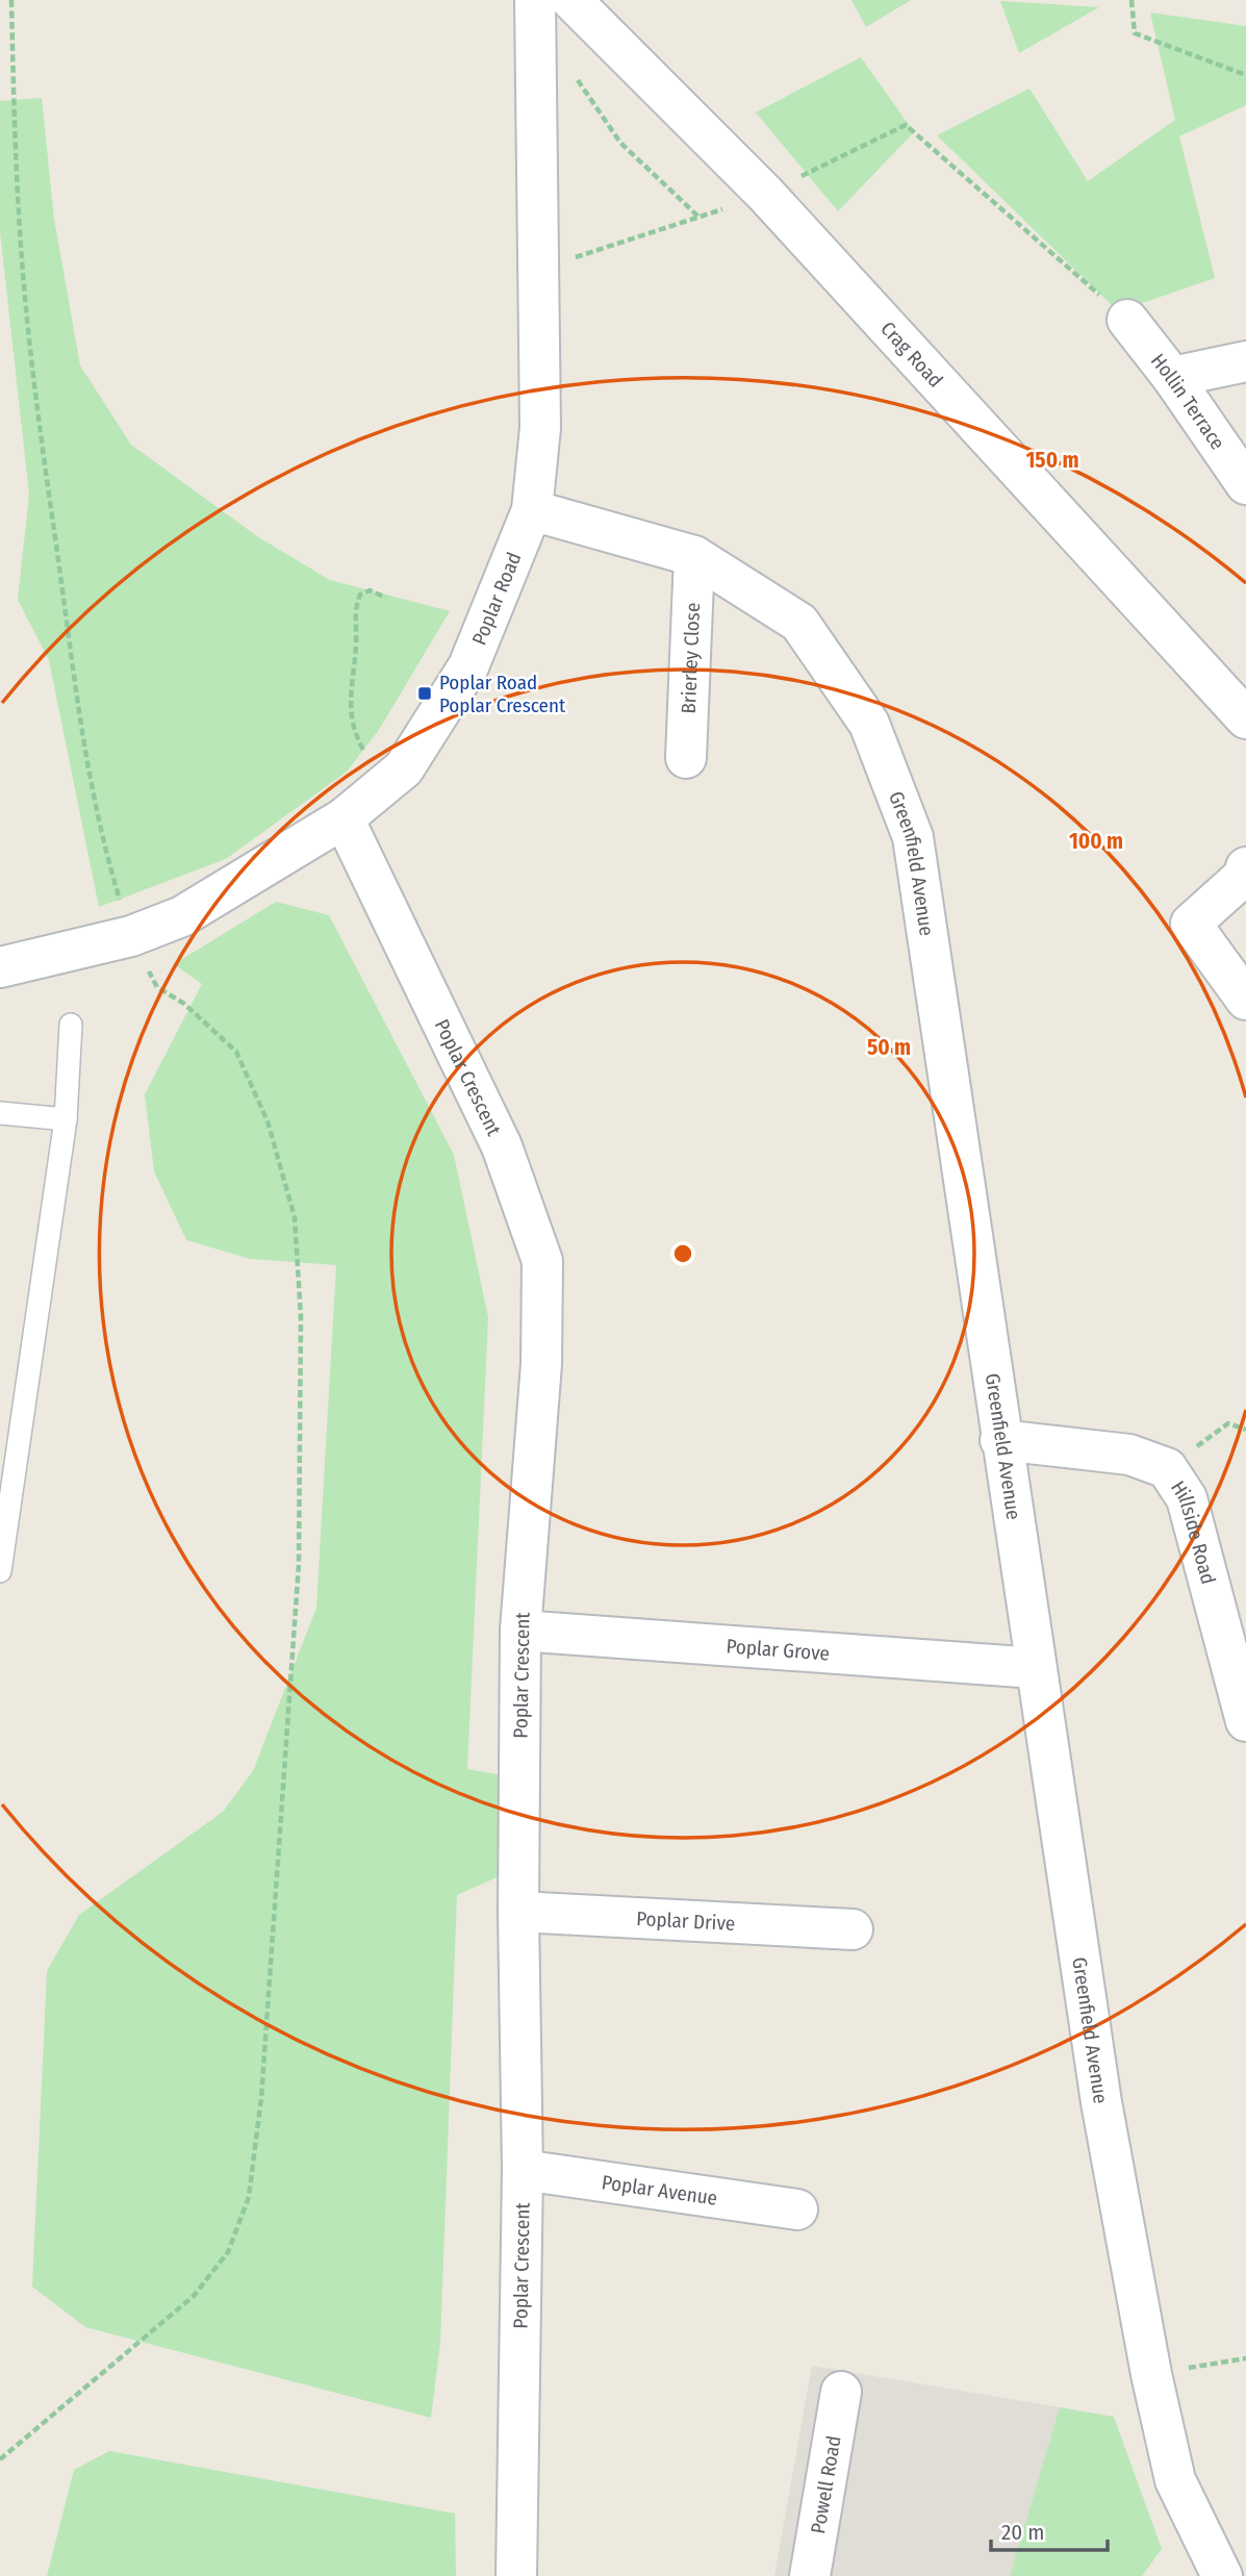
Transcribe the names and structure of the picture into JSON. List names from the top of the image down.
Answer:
{
  "streets": {
    "street": [
      "Crag Road",
      "Hollin Terrace",
      "Poplar Road",
      "Brierley Close",
      "Greenfield Avenue",
      "Poplar Crescent",
      "Hillside Road",
      "Poplar Grove",
      "Poplar Drive",
      "Poplar Avenue",
      "Powell Road"
    ]
  },
  "crossings": [
    ["Poplar Road", "Greenfield Avenue"],
    ["Poplar Road", "Poplar Crescent"],
    ["Brierley Close", "Greenfield Avenue"],
    ["Greenfield Avenue", "Hillside Road"],
    ["Greenfield Avenue", "Poplar Grove"],
    ["Poplar Crescent", "Poplar Grove"],
    ["Poplar Crescent", "Poplar Drive"],
    ["Poplar Crescent", "Poplar Avenue"]
  ],
  "places": {
    "transit": ["Poplar Road Poplar Crescent"]
  },
  "scale_bar": "20 m",
  "rings": ["150 m", "100 m", "50 m"]
}
